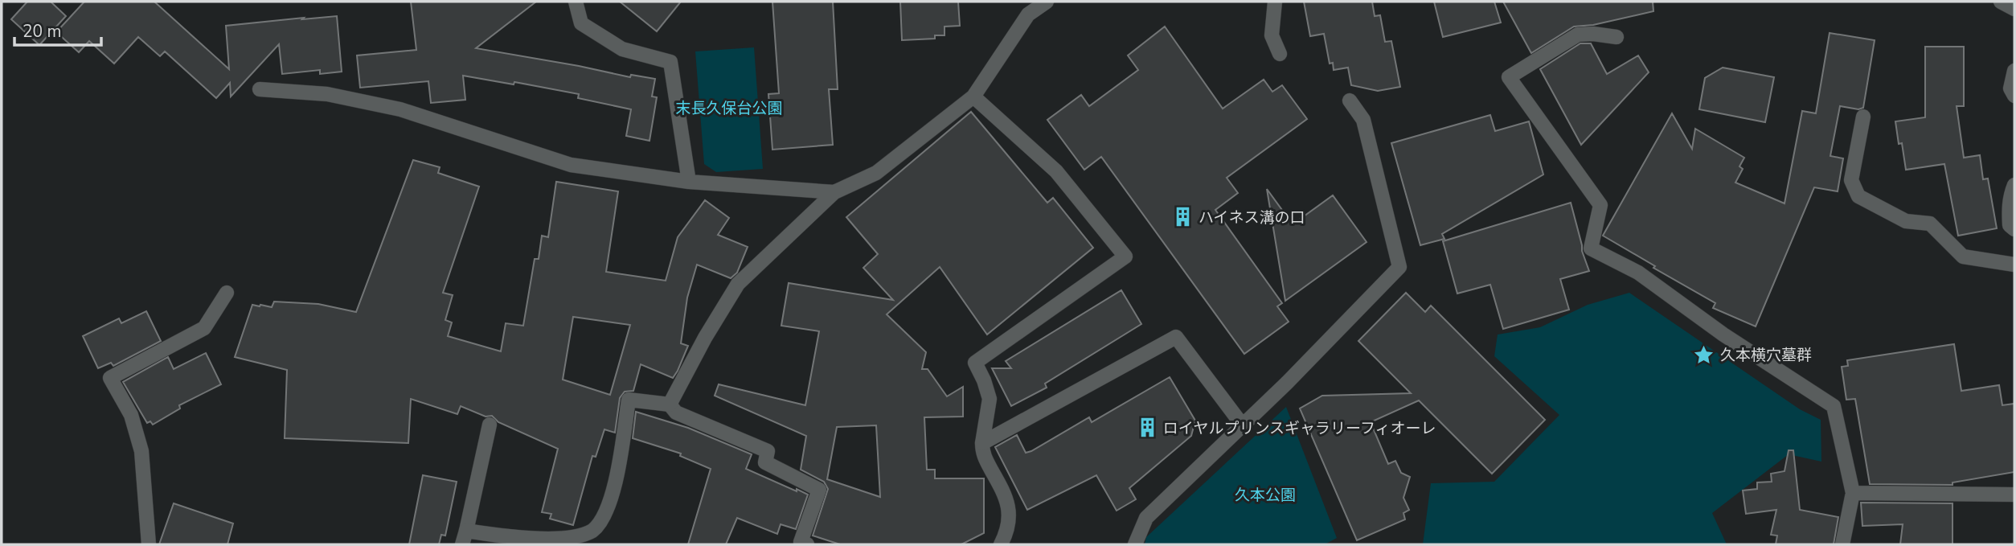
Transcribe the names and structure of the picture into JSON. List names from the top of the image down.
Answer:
{
  "parks": ["末長久保台公園", "久本公園"],
  "places": {
    "building": ["ハイネス溝の口", "ロイヤルプリンスギャラリーフィオーレ"],
    "place": ["久本横穴墓群"]
  },
  "scale_bar": "20 m"
}
